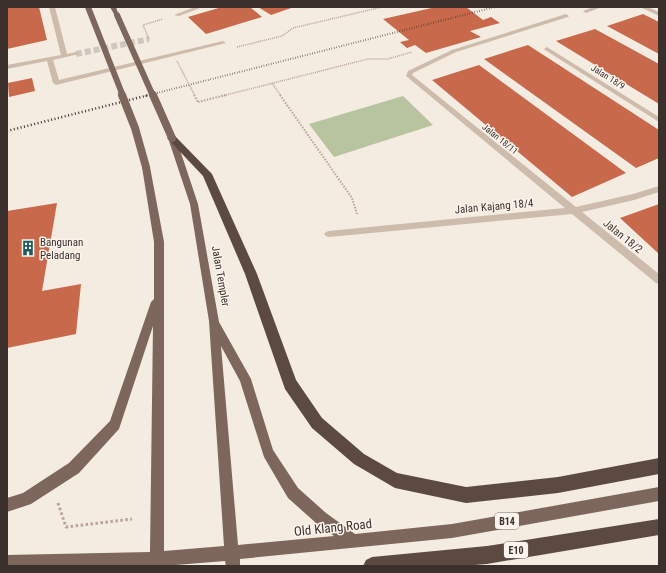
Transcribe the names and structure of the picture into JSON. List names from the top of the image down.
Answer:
{
  "streets": {
    "highway": ["E10"],
    "main road": ["Jalan Templer", "B14", "Old Klang Road"],
    "street": [
      "Jalan 18/9",
      "Jalan 18/11",
      "Jalan Kajang 18/4",
      "Jalan 18/2"
    ]
  },
  "crossings": [
    ["Jalan 18/11", "Jalan Kajang 18/4"],
    ["Jalan 18/11", "Jalan 18/2"],
    ["Jalan Kajang 18/4", "Jalan 18/2"],
    ["Jalan Templer", "Old Klang Road"]
  ],
  "places": {
    "building": ["Bangunan Peladang"]
  }
}
